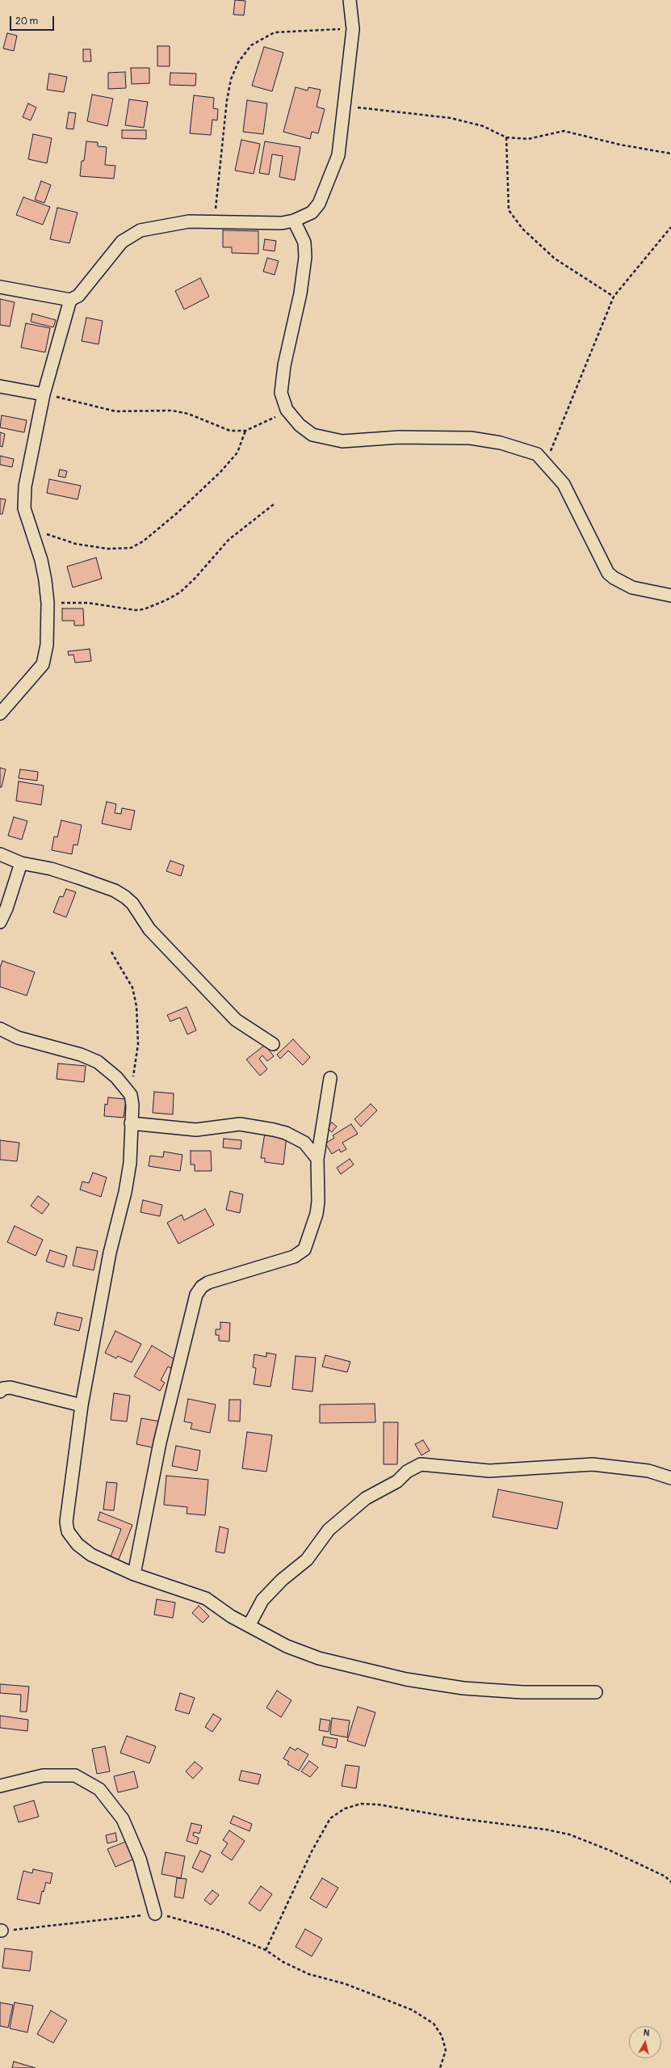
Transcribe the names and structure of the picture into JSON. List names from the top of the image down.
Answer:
{
  "scale_bar": "20 m",
  "north": "top"
}
